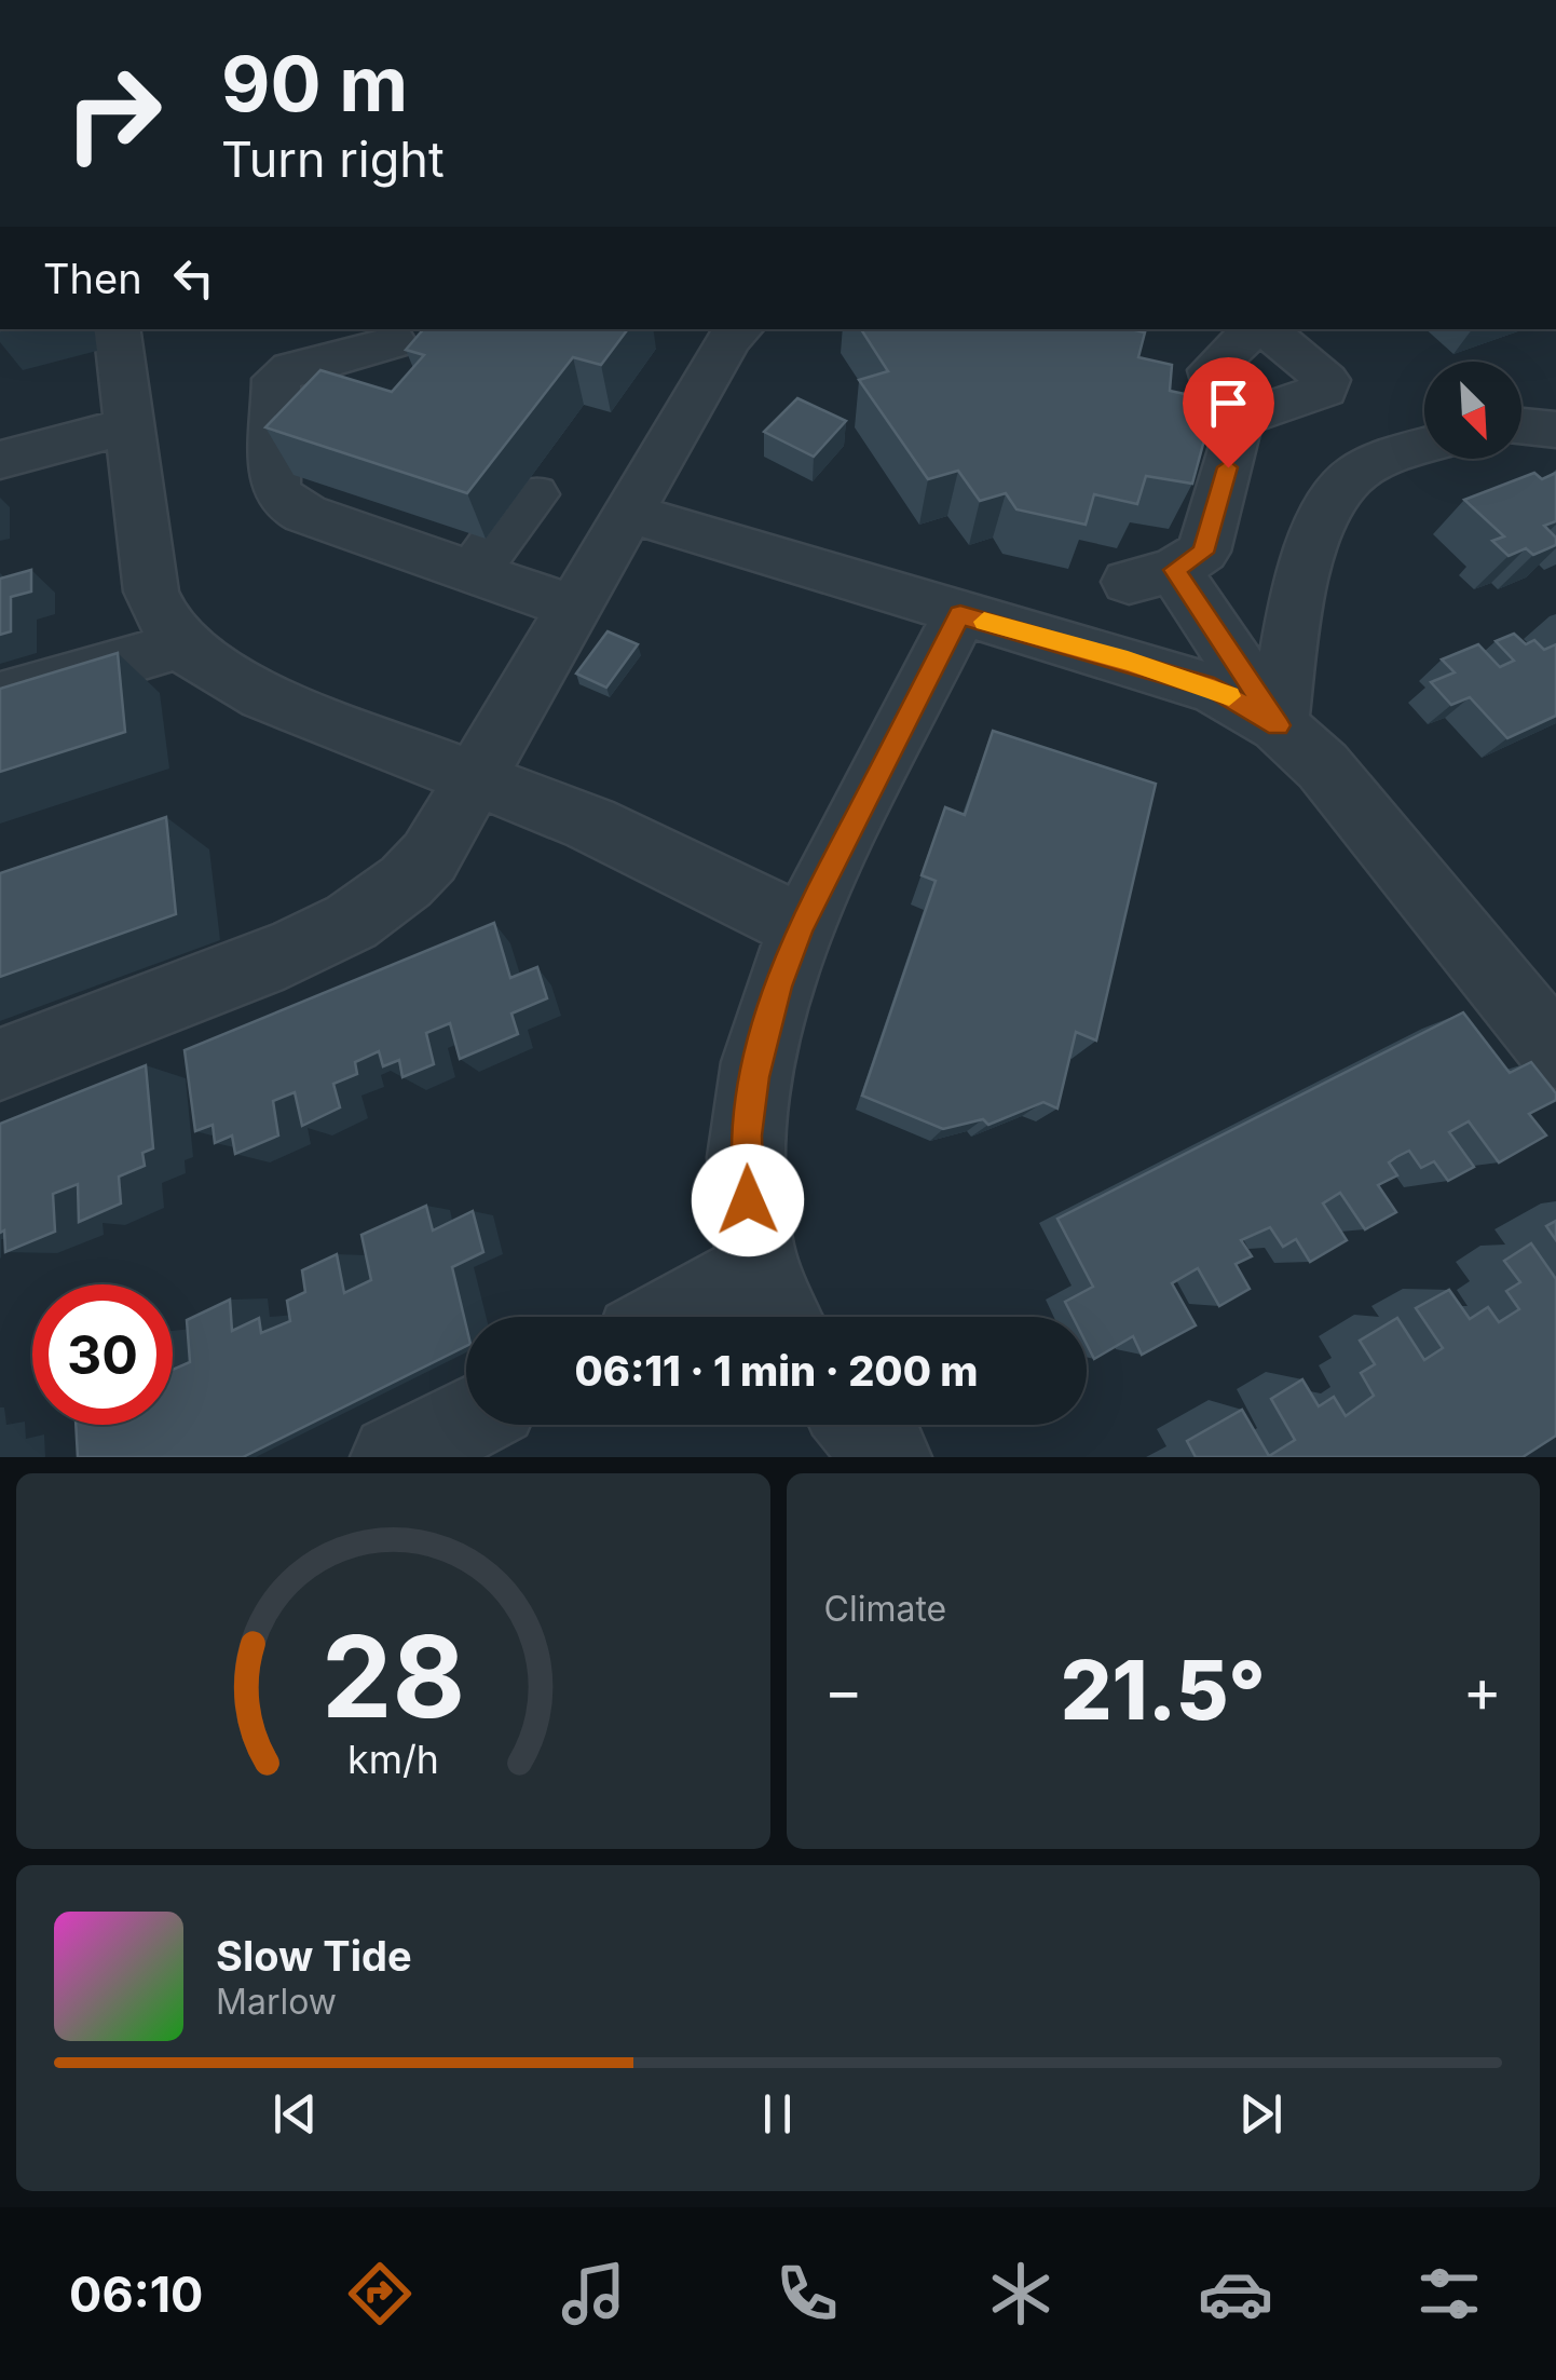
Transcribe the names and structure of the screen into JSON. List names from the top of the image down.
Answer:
{
  "north": "bottom right",
  "page": {
    "turn": ["90 m", "Turn right"],
    "then": "Then",
    "limit": "30",
    "trip": "06:11 · 1 min · 200 m",
    "tile": "Climate",
    "heat": ["−", "21.5°", "+"],
    "song": ["Slow Tide", "Marlow"],
    "tabs": "06:10",
    "gauge": ["28", "km/h"]
  }
}
